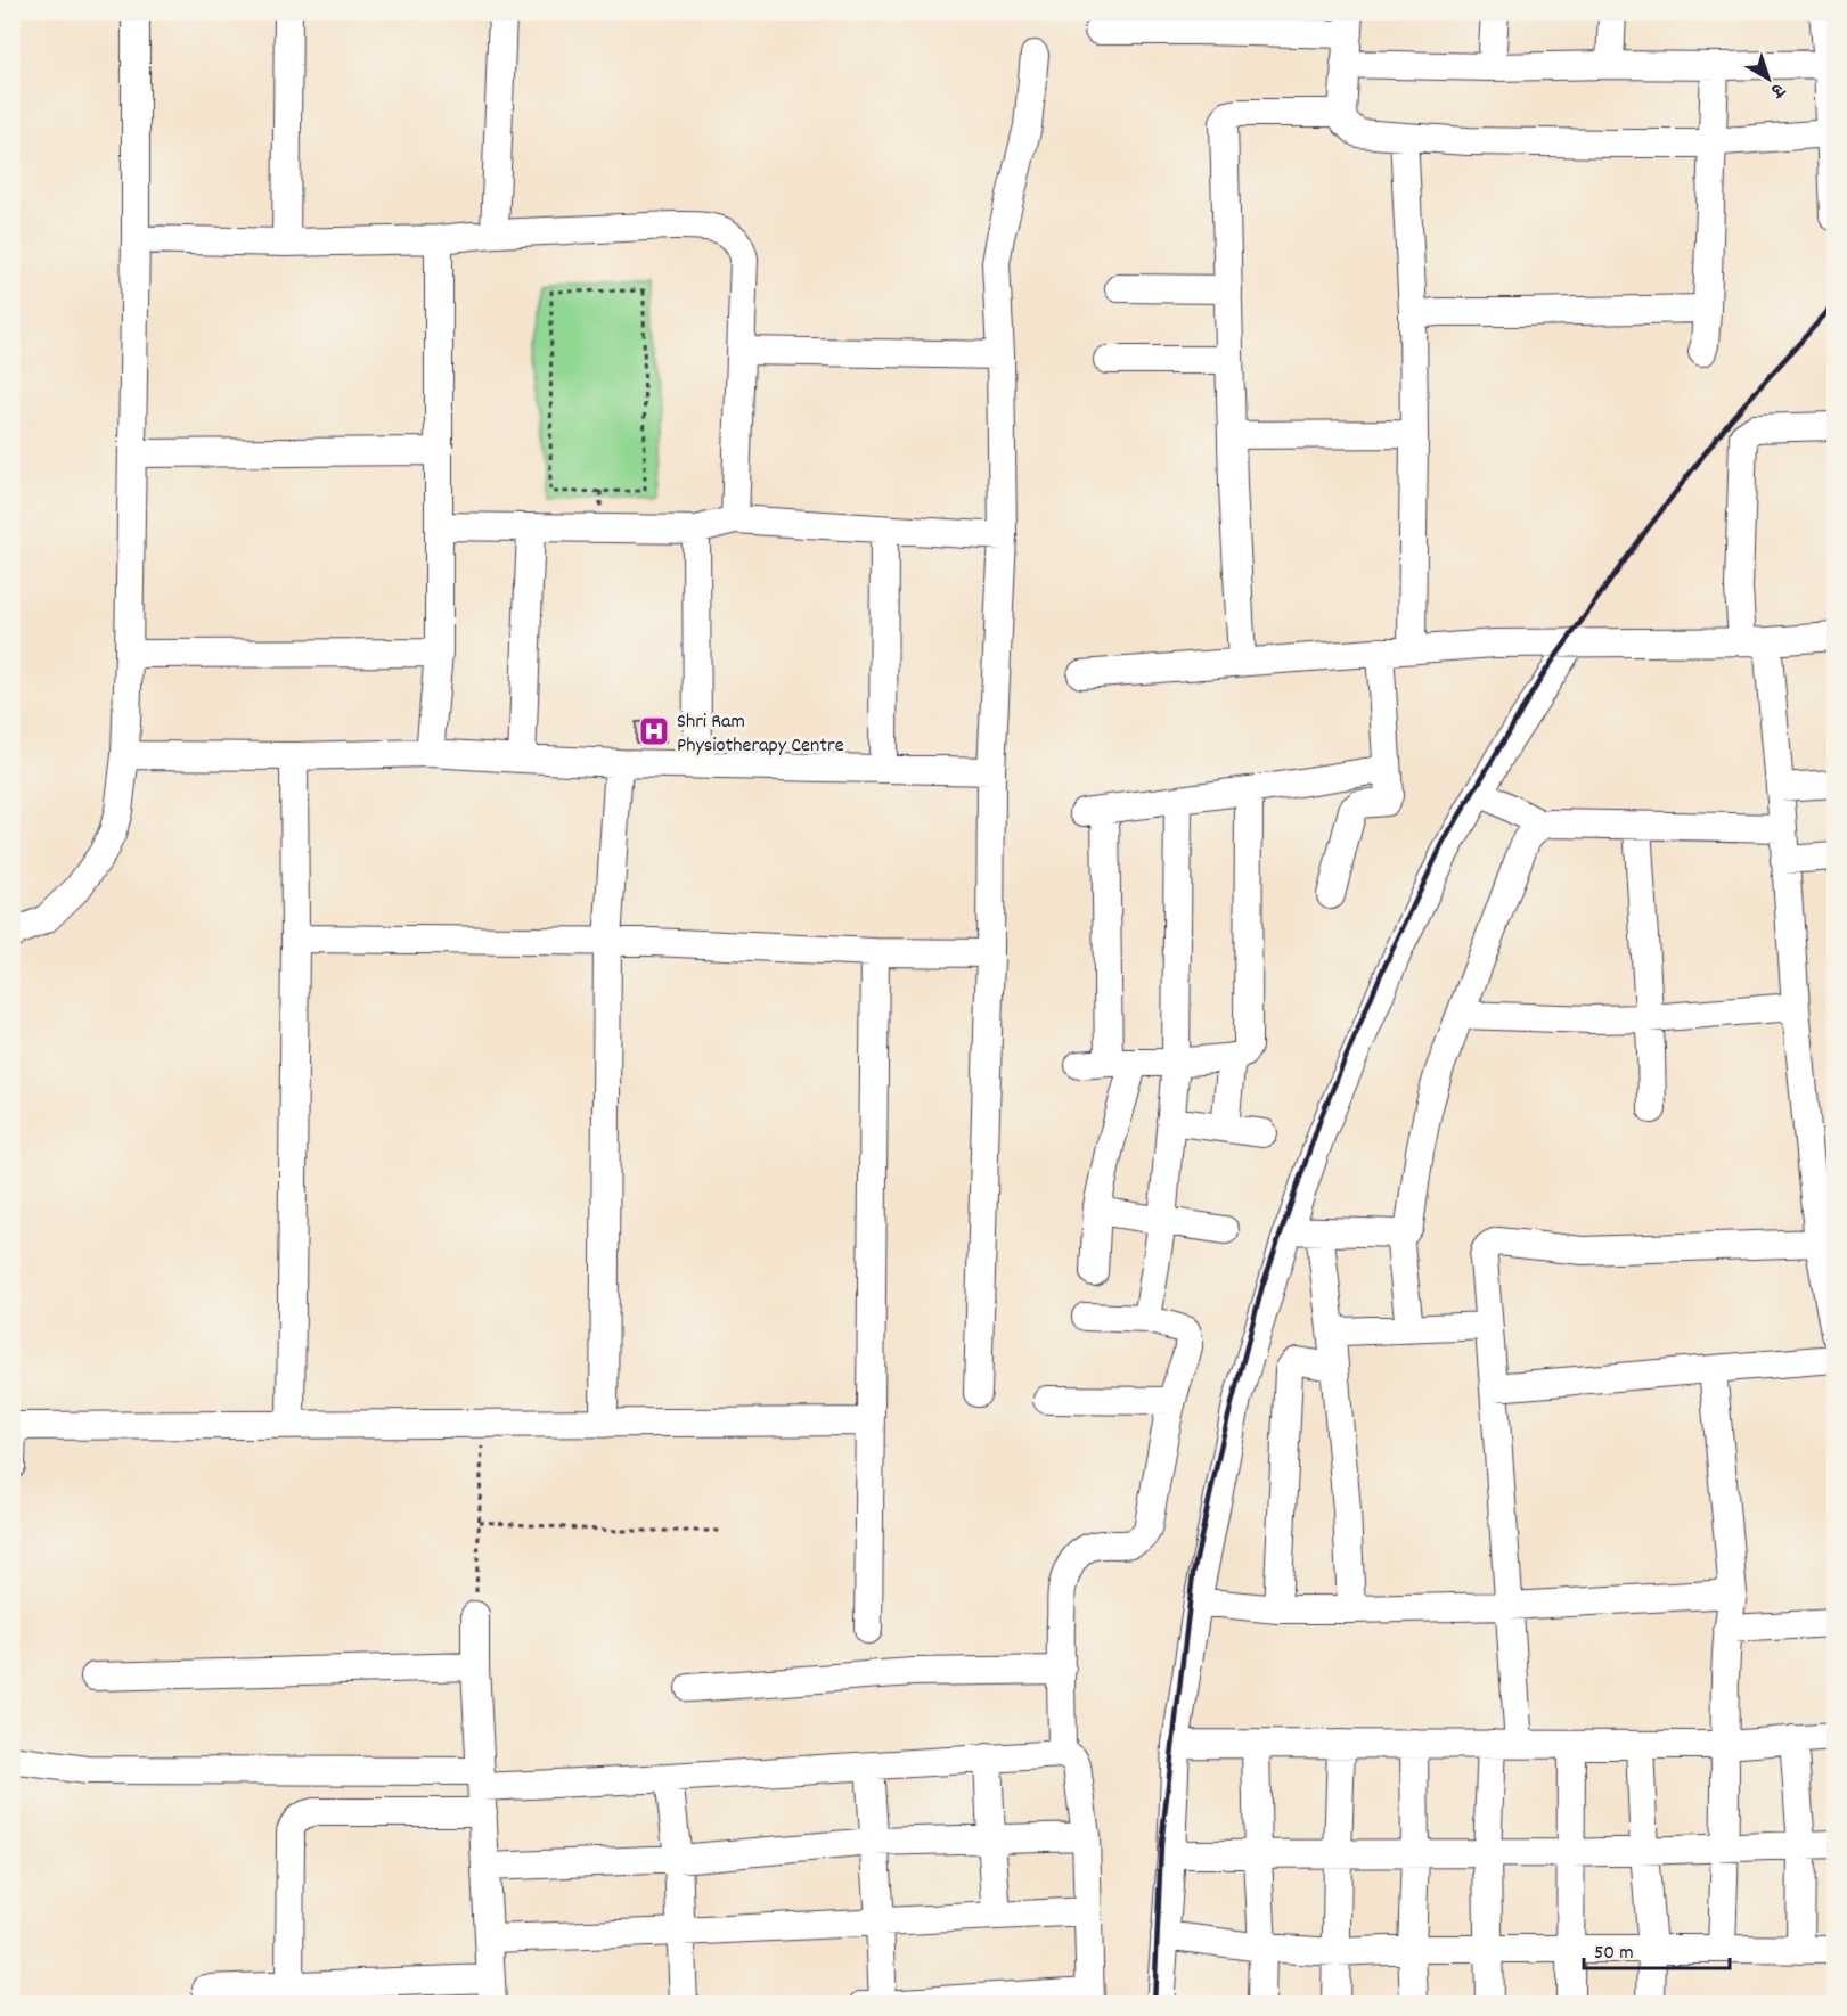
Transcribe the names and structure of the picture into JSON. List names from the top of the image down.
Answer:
{
  "places": {
    "hospital": ["Shri Ram Physiotherapy Centre"]
  },
  "scale_bar": "50 m",
  "north": "bottom right"
}
